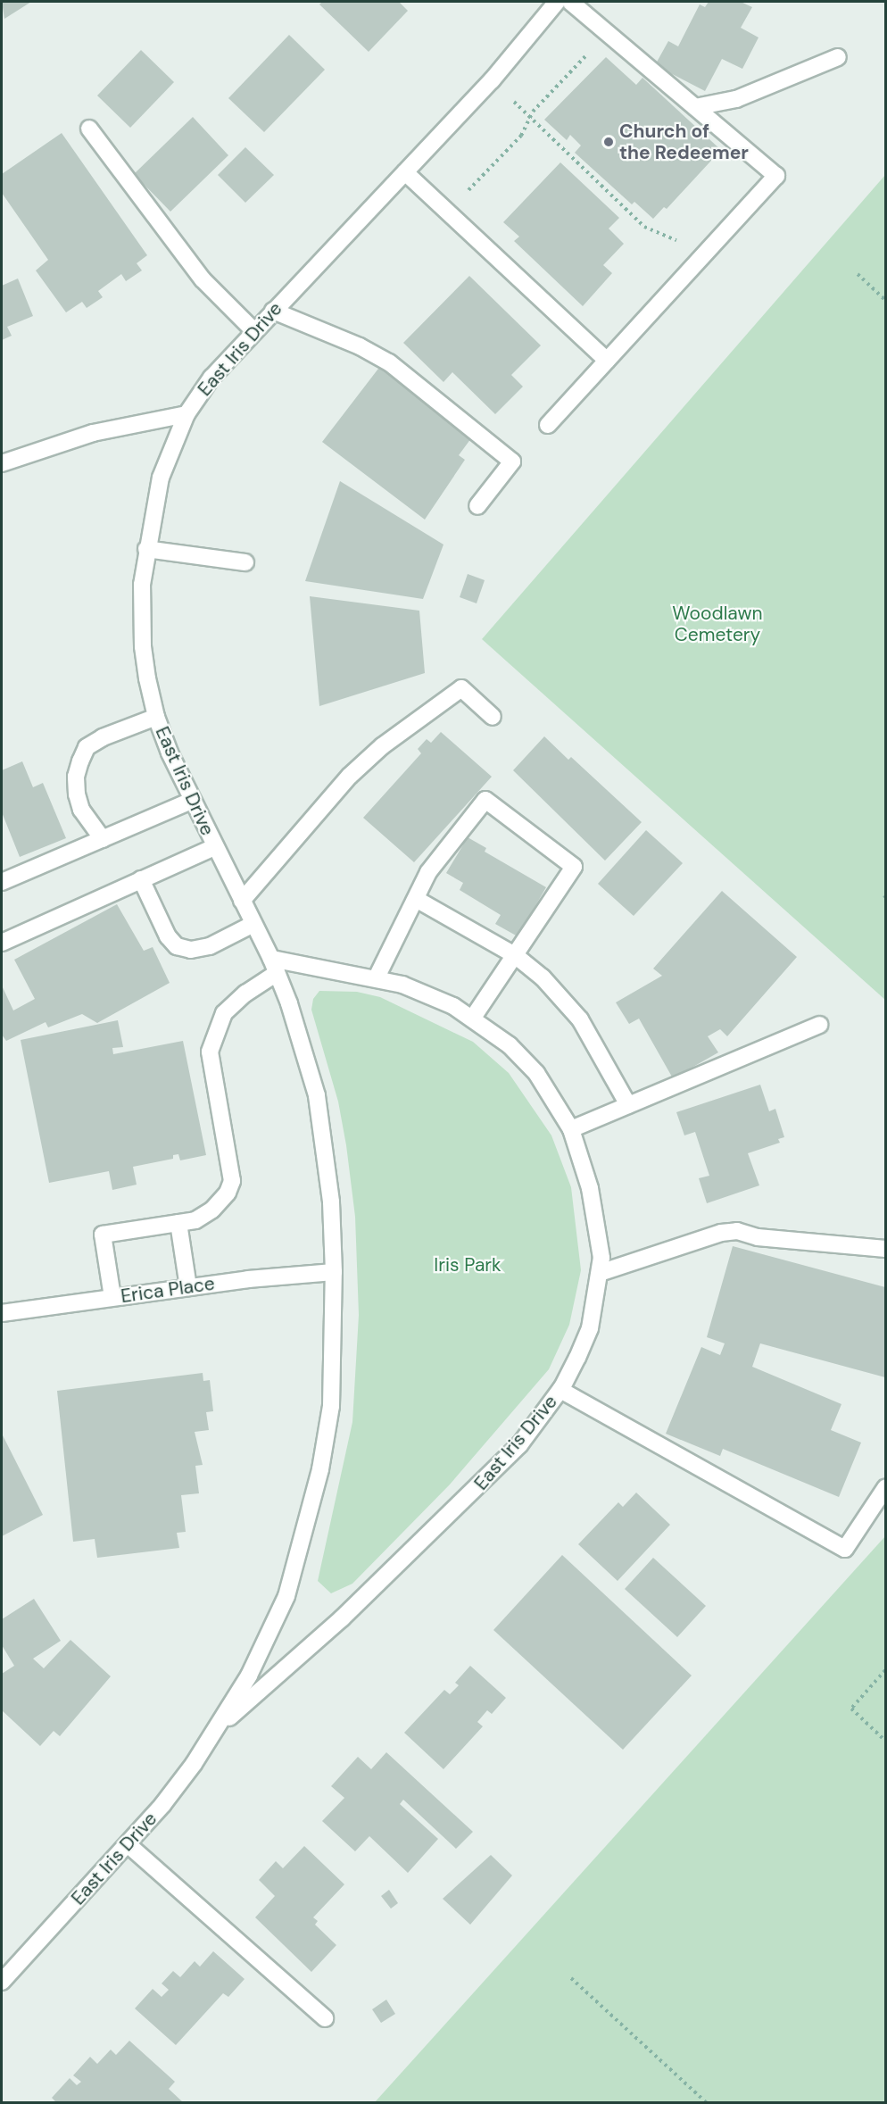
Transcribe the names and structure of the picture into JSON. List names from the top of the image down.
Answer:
{
  "streets": {
    "street": ["East Iris Drive", "Erica Place"]
  },
  "crossings": [
    ["East Iris Drive", "Erica Place"]
  ],
  "parks": ["Woodlawn Cemetery", "Iris Park"],
  "places": ["Church of the Redeemer"]
}
